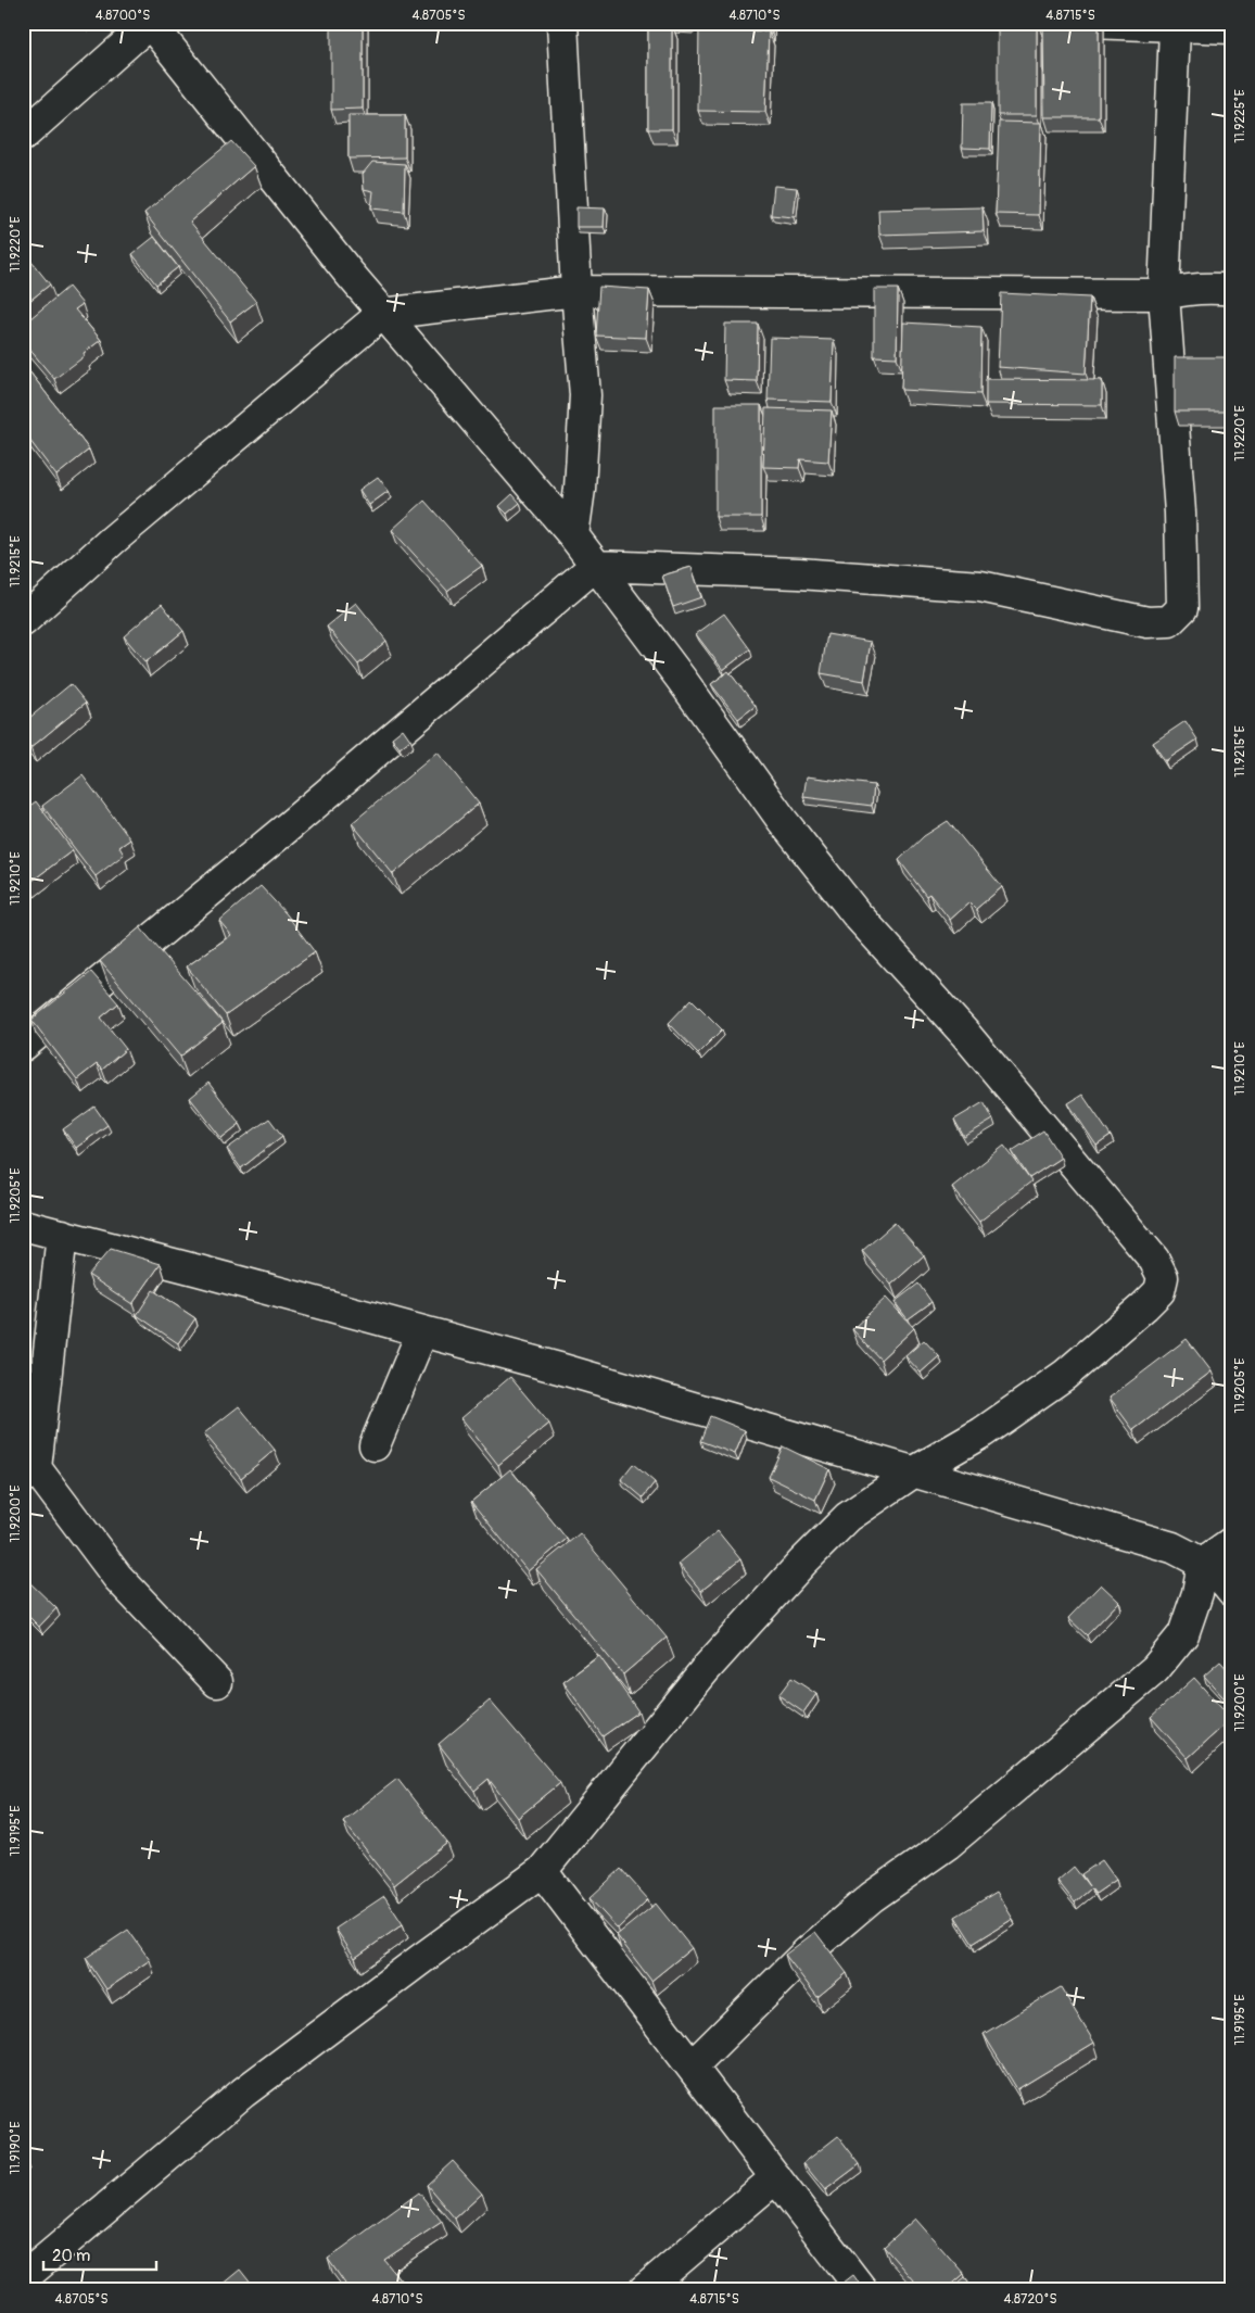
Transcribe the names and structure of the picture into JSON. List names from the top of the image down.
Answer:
{
  "scale_bar": "20 m",
  "coordinates": [
    "4.8700°S",
    "4.8705°S",
    "4.8710°S",
    "4.8715°S",
    "11.9225°E",
    "11.9220°E",
    "11.9215°E",
    "11.9210°E",
    "11.9205°E",
    "11.9200°E",
    "11.9195°E",
    "11.9190°E",
    "4.8720°S"
  ]
}
